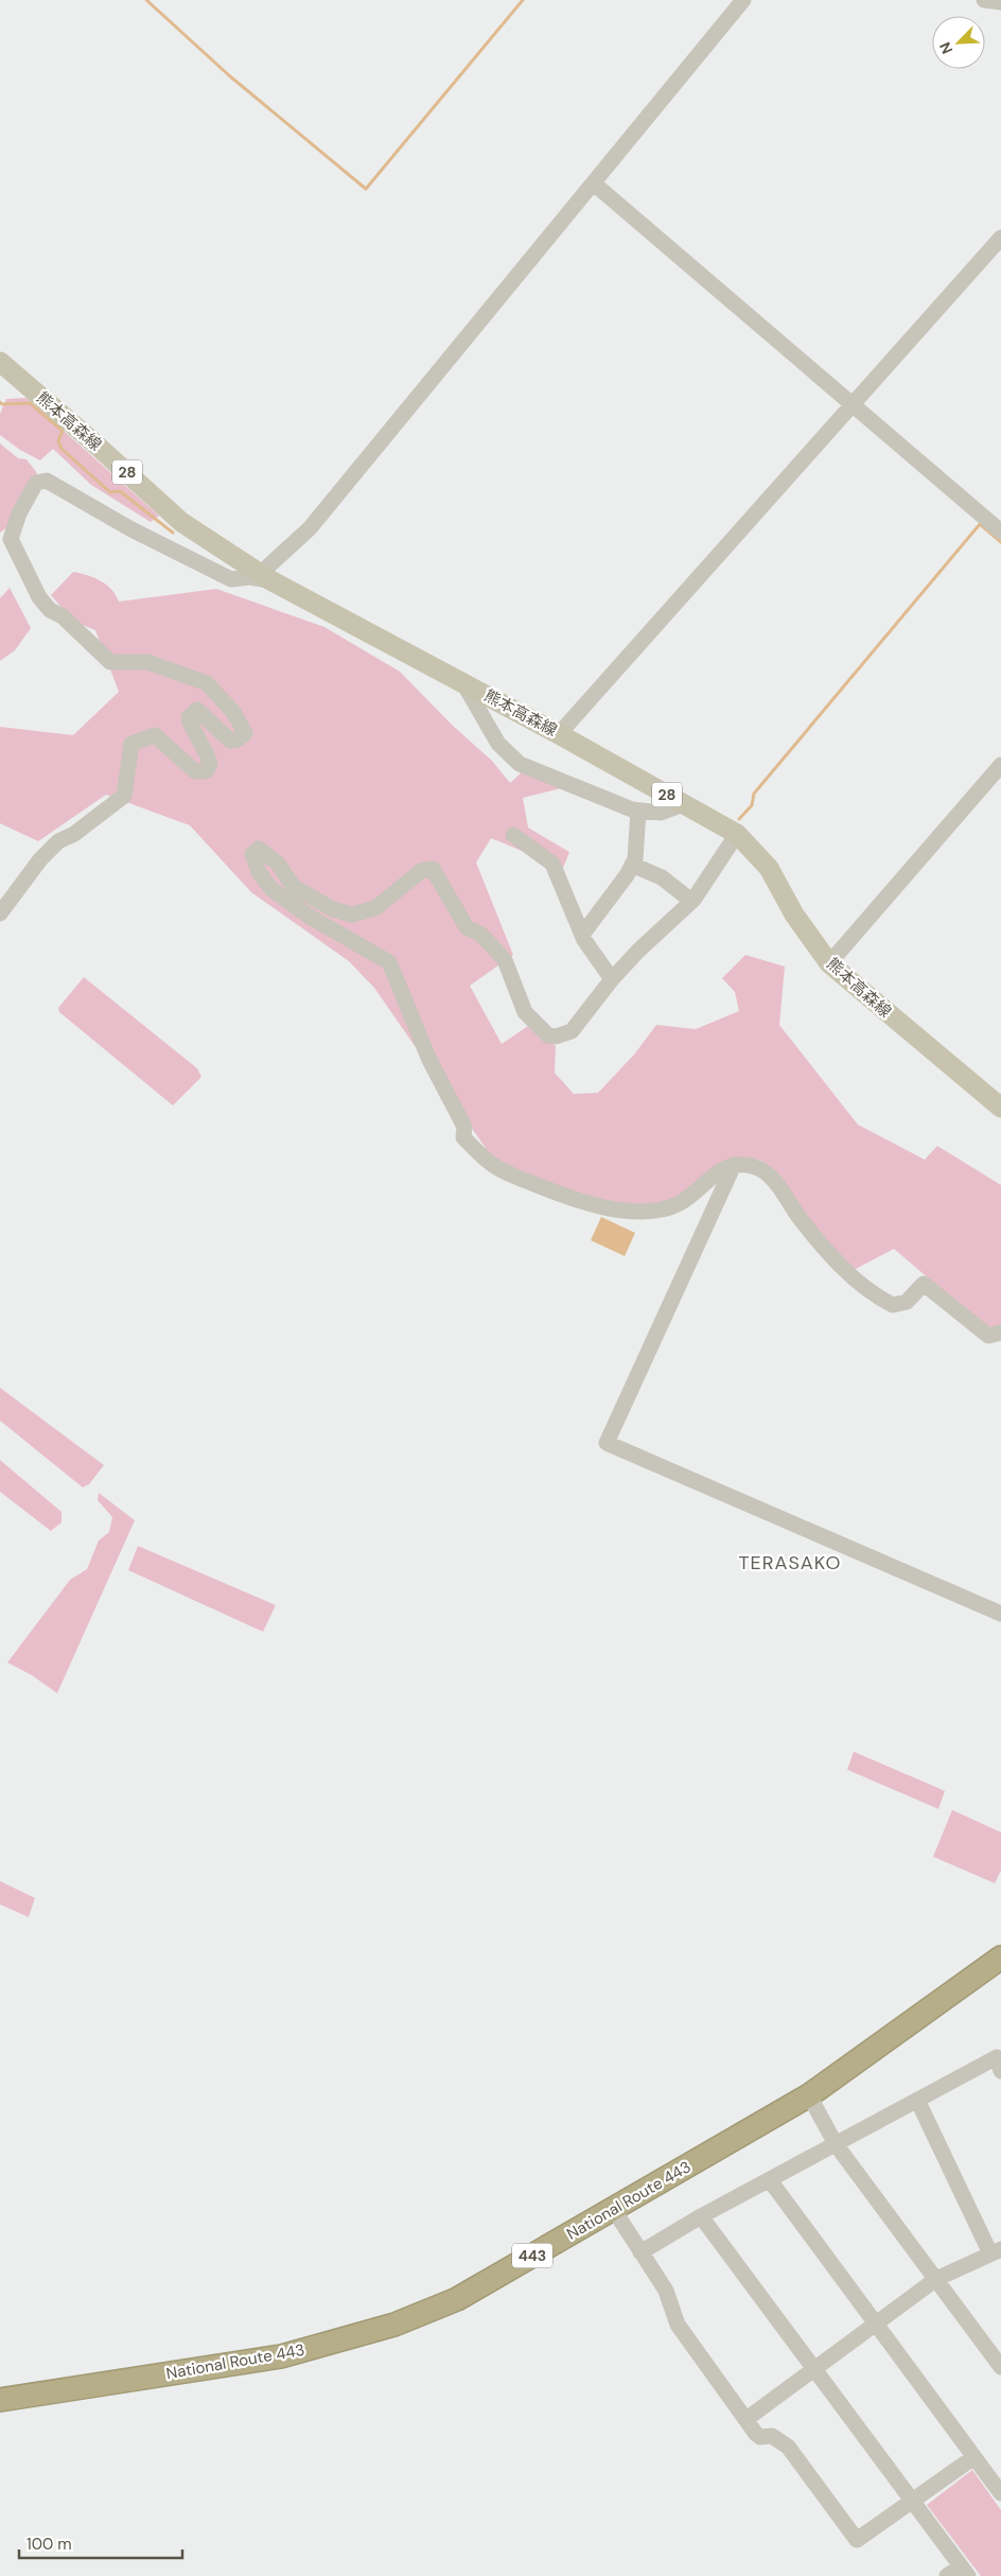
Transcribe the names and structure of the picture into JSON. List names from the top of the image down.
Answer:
{
  "streets": {
    "highway": ["National Route 443", "443"],
    "main road": ["熊本高森線", "28"]
  },
  "districts": ["TERASAKO"],
  "scale_bar": "100 m",
  "north": "bottom left"
}
